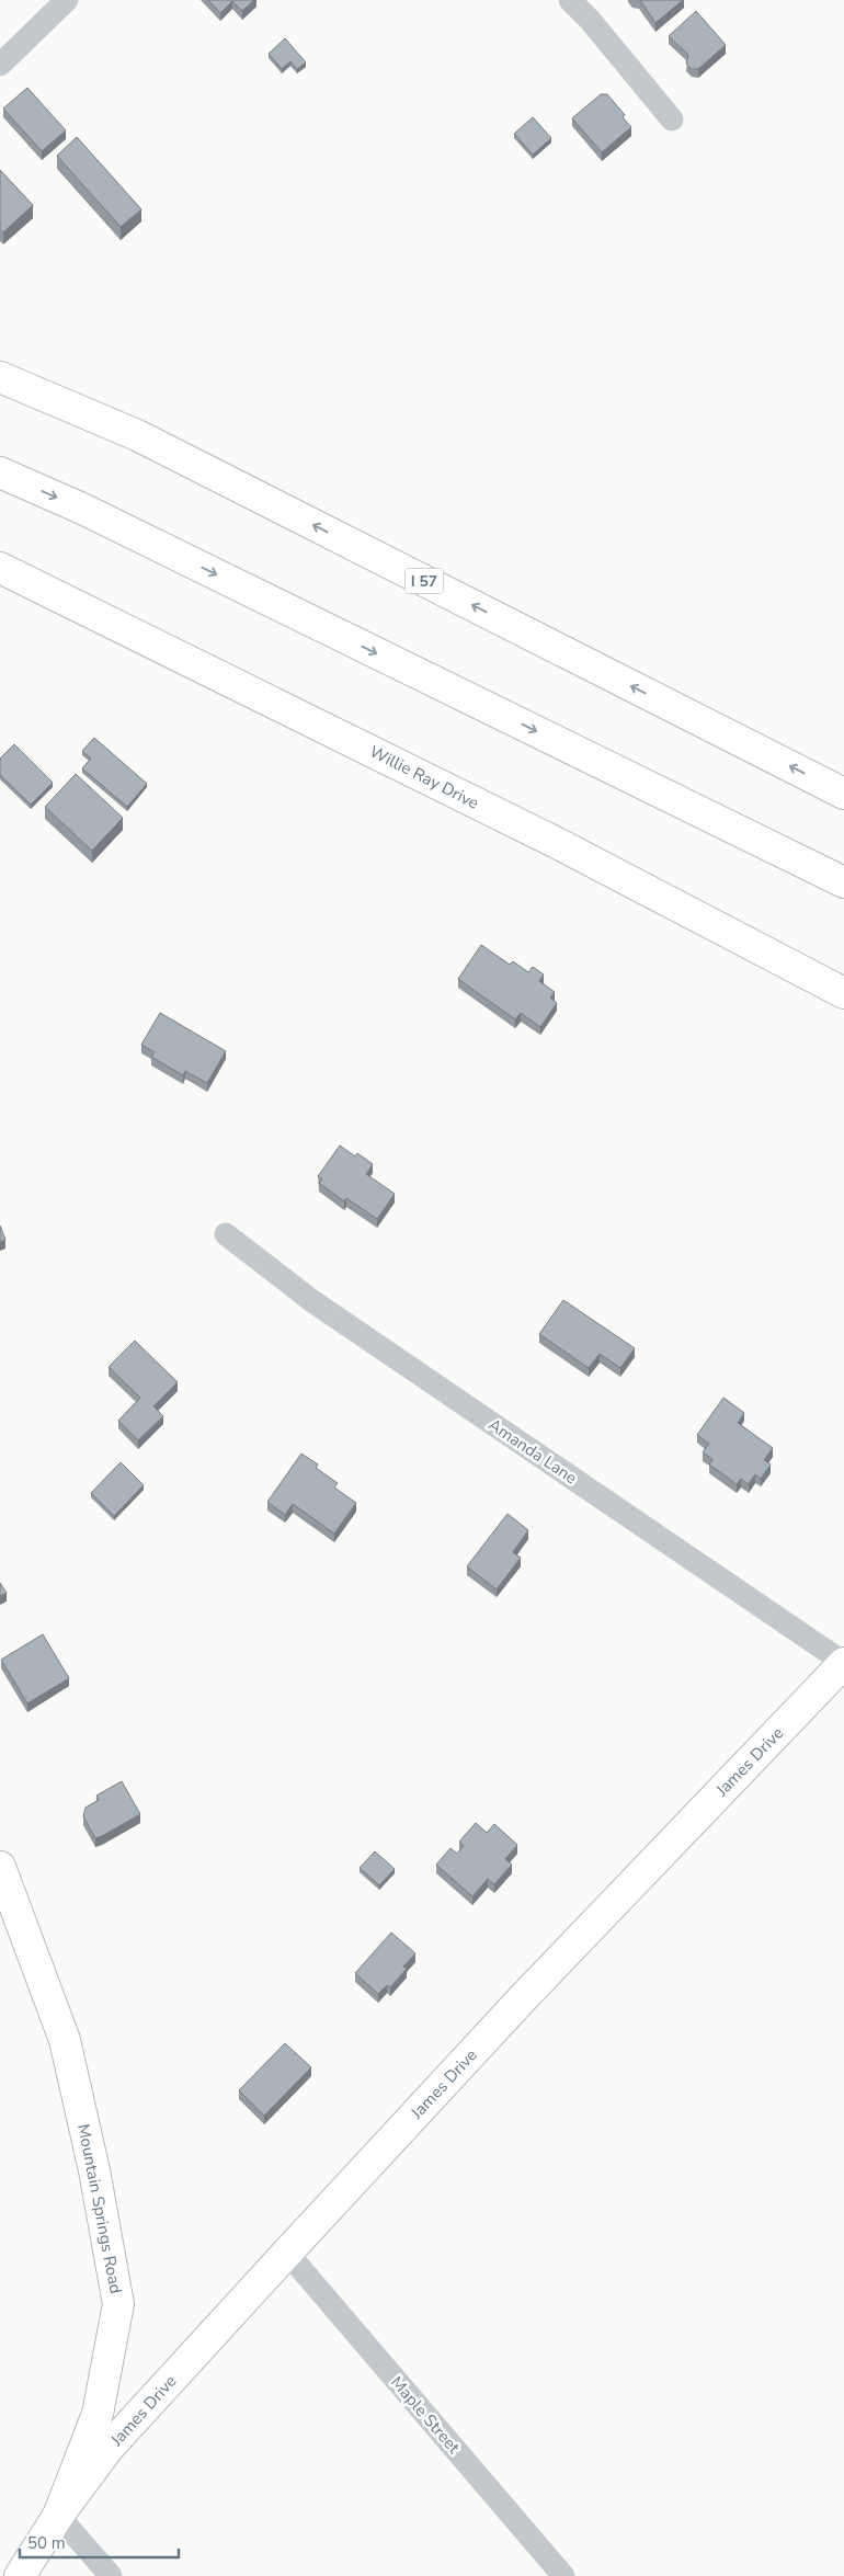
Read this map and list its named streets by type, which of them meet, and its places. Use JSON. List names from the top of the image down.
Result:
{
  "streets": {
    "main road": [
      "I 57",
      "Willie Ray Drive",
      "James Drive",
      "Mountain Springs Road"
    ],
    "street": ["Amanda Lane", "Maple Street"]
  },
  "crossings": [
    ["Amanda Lane", "James Drive"],
    ["James Drive", "Mountain Springs Road"],
    ["James Drive", "Maple Street"]
  ],
  "scale_bar": "50 m"
}
